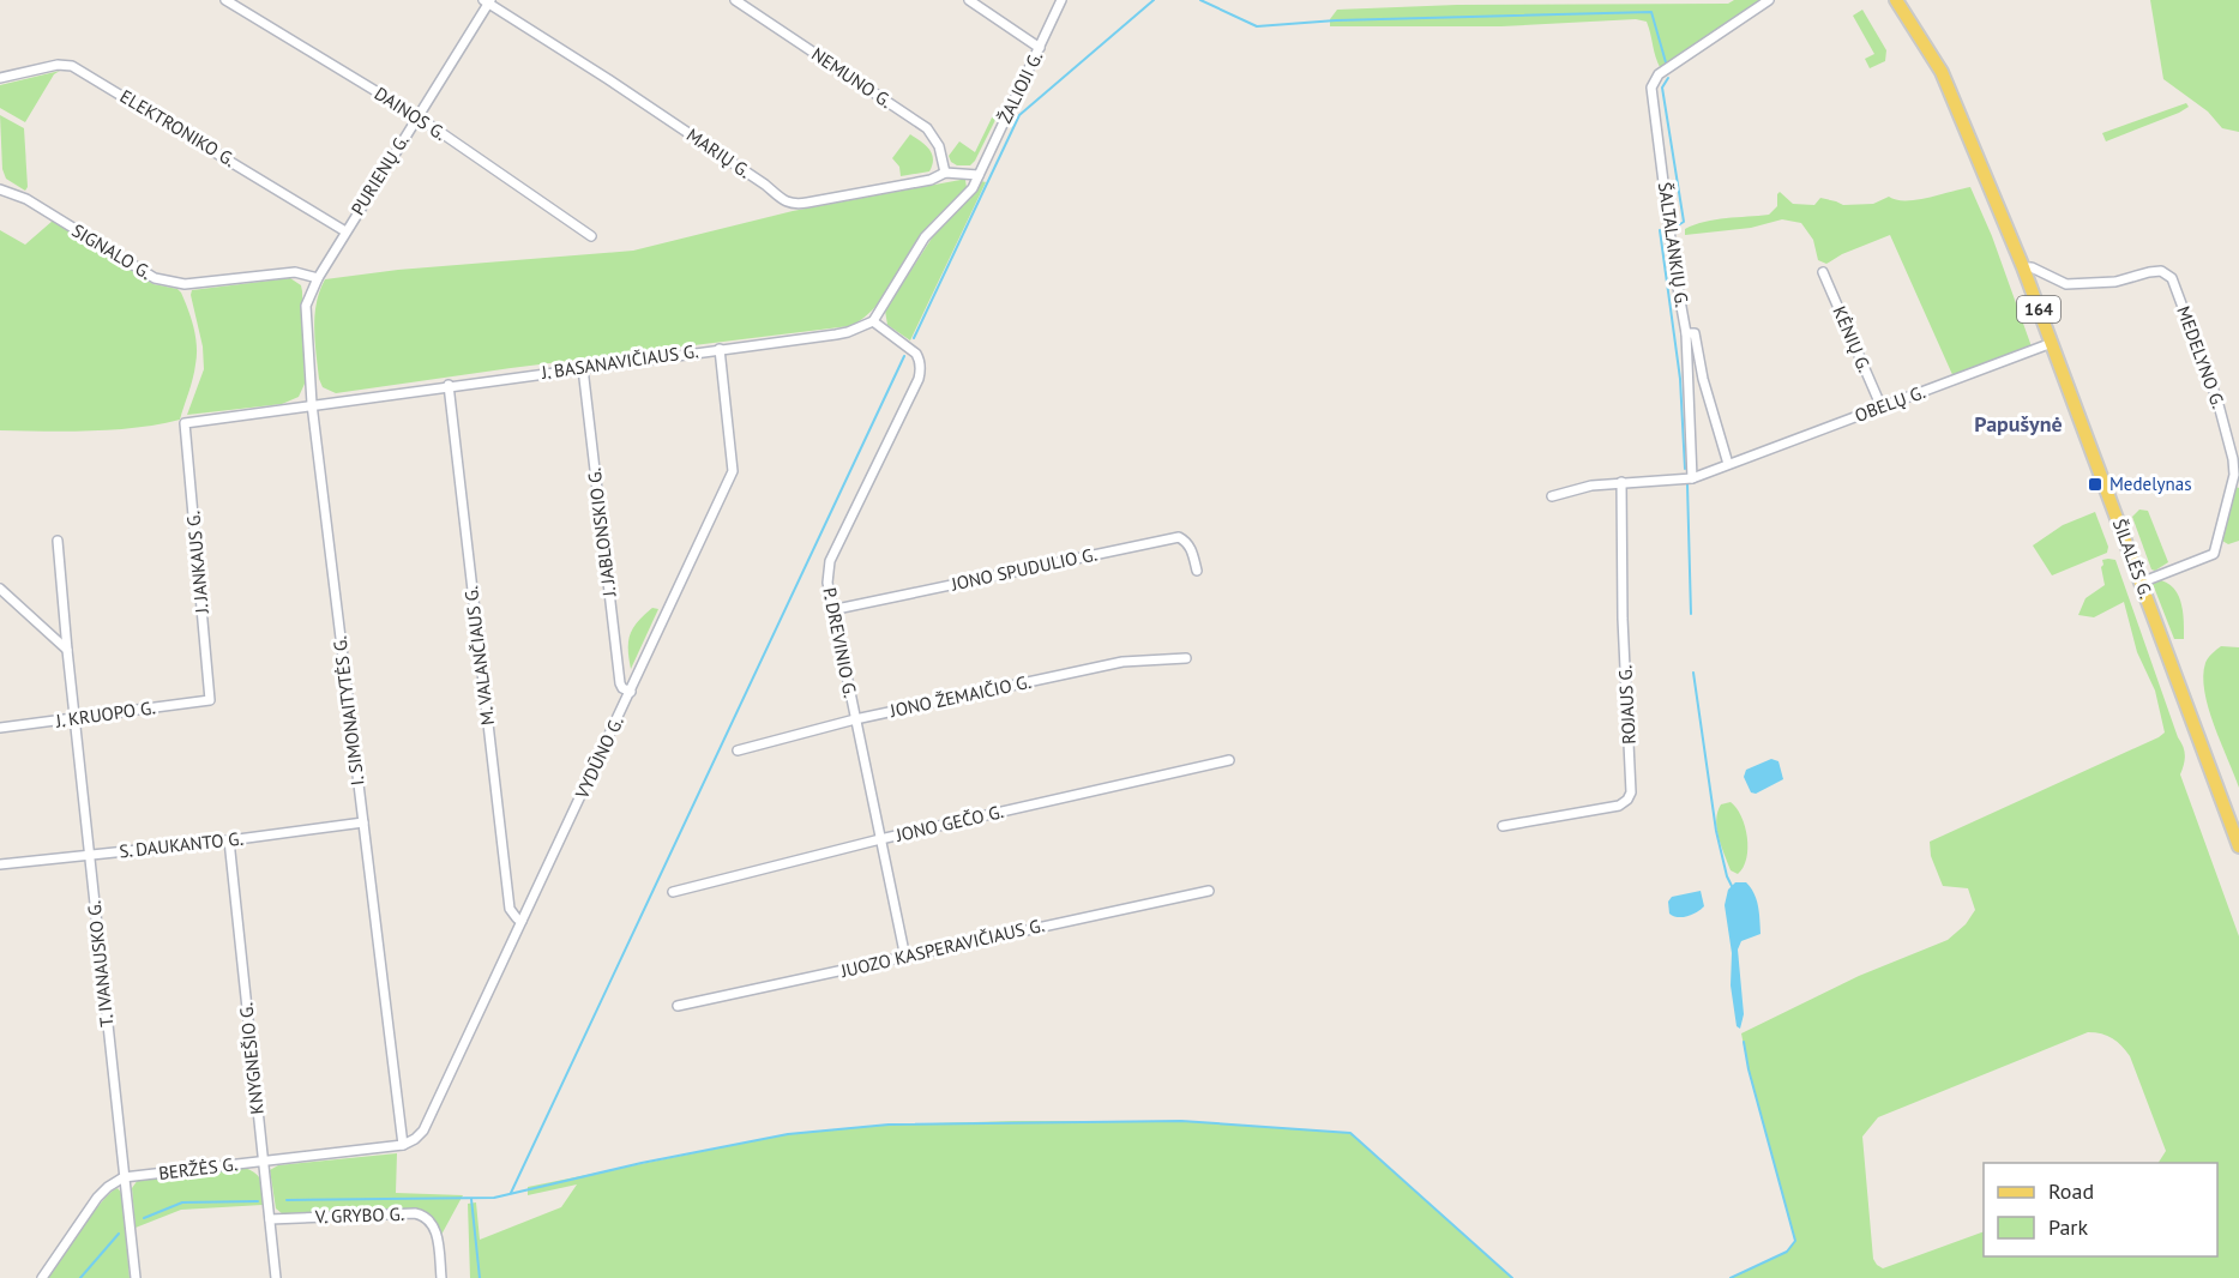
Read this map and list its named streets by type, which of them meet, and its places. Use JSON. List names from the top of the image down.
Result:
{
  "streets": {
    "main road": ["164", "ŠILALĖS G."],
    "street": [
      "NEMUNO G.",
      "ŽALIOJI G.",
      "DAINOS G.",
      "ELEKTRONIKO G.",
      "MARIŲ G.",
      "PURIENŲ G.",
      "ŠALTALANKIŲ G.",
      "SIGNALO G.",
      "KĖNIŲ G.",
      "MEDELYNO G.",
      "J. BASANAVIČIAUS G.",
      "OBELŲ G.",
      "J. JABLONSKIO G.",
      "J. JANKAUS G.",
      "JONO SPUDULIO G.",
      "P. DREVINIO G.",
      "M. VALANČIAUS G.",
      "JONO ŽEMAIČIO G.",
      "ROJAUS G.",
      "I. SIMONAITYTĖS G.",
      "J. KRUOPO G.",
      "VYDŪNO G.",
      "JONO GEČO G.",
      "S. DAUKANTO G.",
      "JUOZO KASPERAVIČIAUS G.",
      "T. IVANAUSKO G.",
      "KNYGNEŠIO G.",
      "BERŽĖS G.",
      "V. GRYBO G."
    ]
  },
  "crossings": [
    ["NEMUNO G.", "MARIŲ G."],
    ["ŽALIOJI G.", "MARIŲ G."],
    ["DAINOS G.", "PURIENŲ G."],
    ["ELEKTRONIKO G.", "PURIENŲ G."],
    ["MARIŲ G.", "PURIENŲ G."],
    ["PURIENŲ G.", "SIGNALO G."],
    ["PURIENŲ G.", "I. SIMONAITYTĖS G."],
    ["ŠALTALANKIŲ G.", "OBELŲ G."],
    ["SIGNALO G.", "I. SIMONAITYTĖS G."],
    ["KĖNIŲ G.", "OBELŲ G."],
    ["MEDELYNO G.", "ŠILALĖS G."],
    ["J. BASANAVIČIAUS G.", "J. JABLONSKIO G."],
    ["J. BASANAVIČIAUS G.", "J. JANKAUS G."],
    ["J. BASANAVIČIAUS G.", "P. DREVINIO G."],
    ["J. BASANAVIČIAUS G.", "M. VALANČIAUS G."],
    ["J. BASANAVIČIAUS G.", "I. SIMONAITYTĖS G."],
    ["J. BASANAVIČIAUS G.", "VYDŪNO G."],
    ["OBELŲ G.", "ŠILALĖS G."],
    ["J. JABLONSKIO G.", "VYDŪNO G."],
    ["J. JANKAUS G.", "J. KRUOPO G."],
    ["JONO SPUDULIO G.", "P. DREVINIO G."],
    ["P. DREVINIO G.", "JONO ŽEMAIČIO G."],
    ["P. DREVINIO G.", "JONO GEČO G."],
    ["P. DREVINIO G.", "JUOZO KASPERAVIČIAUS G."],
    ["M. VALANČIAUS G.", "VYDŪNO G."],
    ["I. SIMONAITYTĖS G.", "VYDŪNO G."],
    ["I. SIMONAITYTĖS G.", "S. DAUKANTO G."],
    ["I. SIMONAITYTĖS G.", "BERŽĖS G."],
    ["J. KRUOPO G.", "T. IVANAUSKO G."],
    ["VYDŪNO G.", "BERŽĖS G."],
    ["S. DAUKANTO G.", "T. IVANAUSKO G."],
    ["S. DAUKANTO G.", "KNYGNEŠIO G."],
    ["T. IVANAUSKO G.", "BERŽĖS G."],
    ["KNYGNEŠIO G.", "BERŽĖS G."],
    ["KNYGNEŠIO G.", "V. GRYBO G."]
  ],
  "districts": ["Papušynė"],
  "places": {
    "transit": ["Medelynas"]
  },
  "legend": ["Road", "Park"]
}
